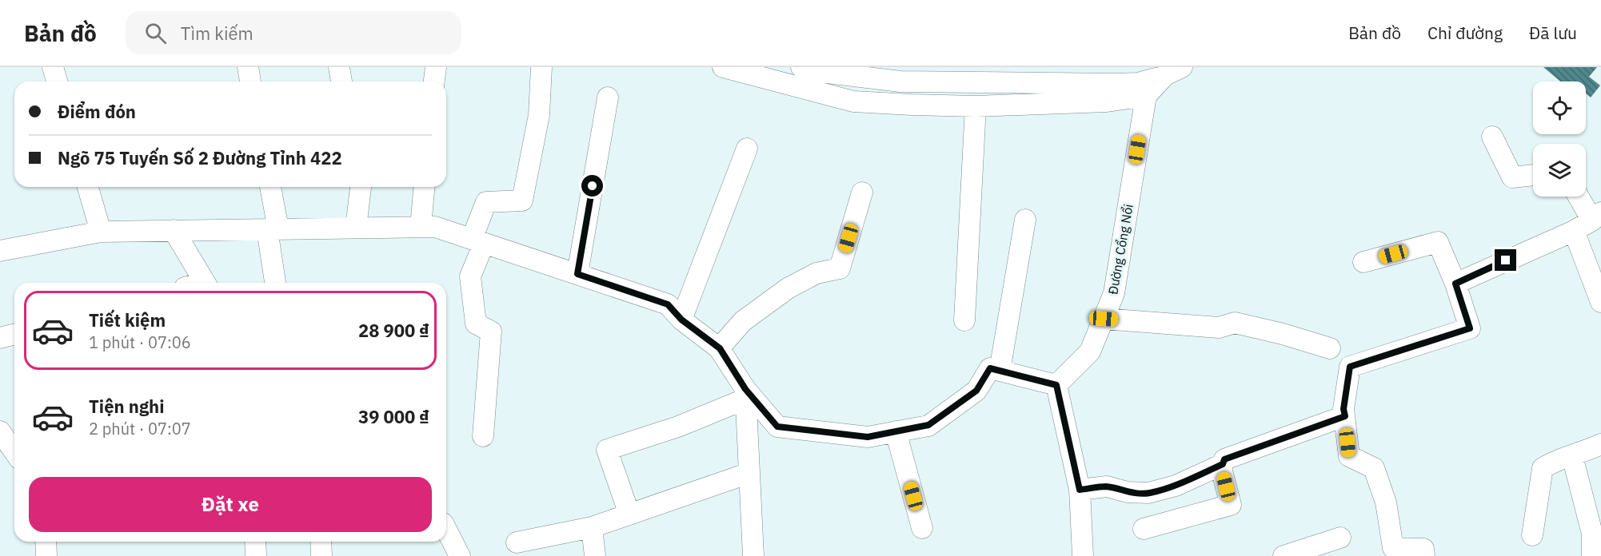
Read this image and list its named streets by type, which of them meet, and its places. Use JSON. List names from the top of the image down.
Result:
{
  "streets": {
    "street": ["Đường Cổng Nổi"]
  },
  "page": {
    "header": "Bản đồ",
    "search": "Tìm kiếm",
    "nav": ["Bản đồ", "Chỉ đường", "Đã lưu"],
    "banner": ["Điểm đón", "Ngõ 75 Tuyến Số 2 Đường Tỉnh 422"],
    "list": [
      {
        "name": "Tiết kiệm",
        "note": "1 phút · 07:06",
        "value": "28 900 ₫"
      },
      {
        "name": "Tiện nghi",
        "note": "2 phút · 07:07",
        "value": "39 000 ₫"
      }
    ],
    "buttons": "Đặt xe"
  }
}
